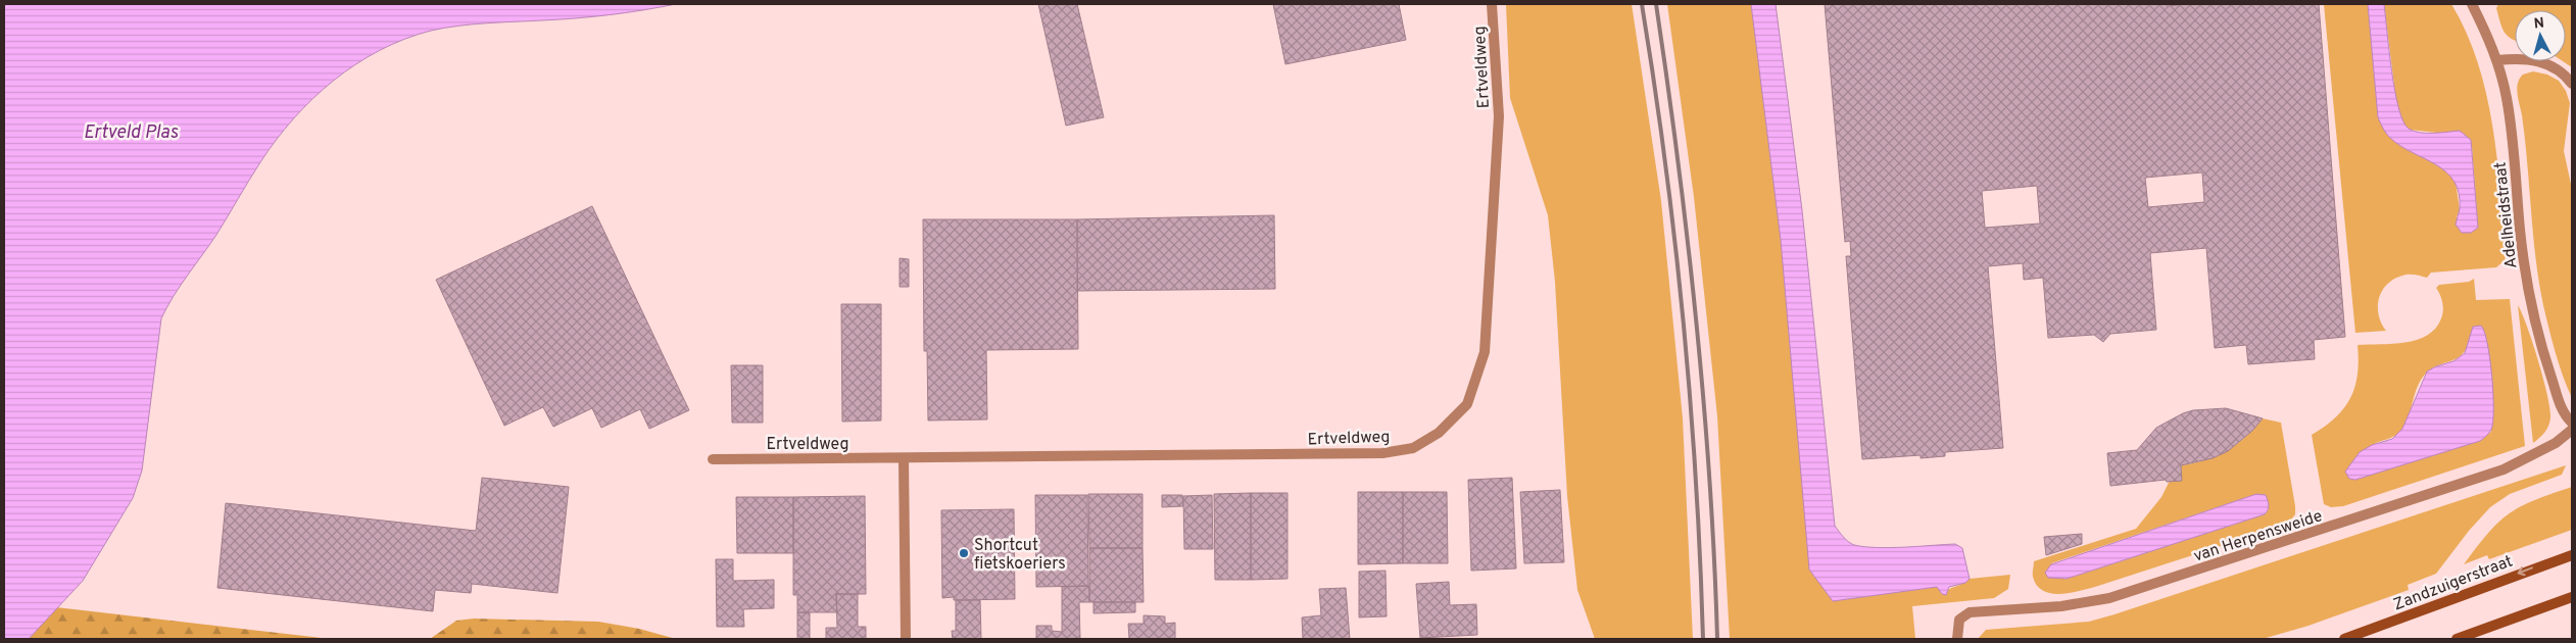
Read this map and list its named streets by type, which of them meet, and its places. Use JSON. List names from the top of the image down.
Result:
{
  "streets": {
    "main road": ["Zandzuigerstraat"],
    "street": ["Ertveldweg", "Adelheidstraat", "van Herpensweide"]
  },
  "water": ["Ertveld Plas"],
  "places": ["Shortcut fietskoeriers"],
  "north": "top"
}
